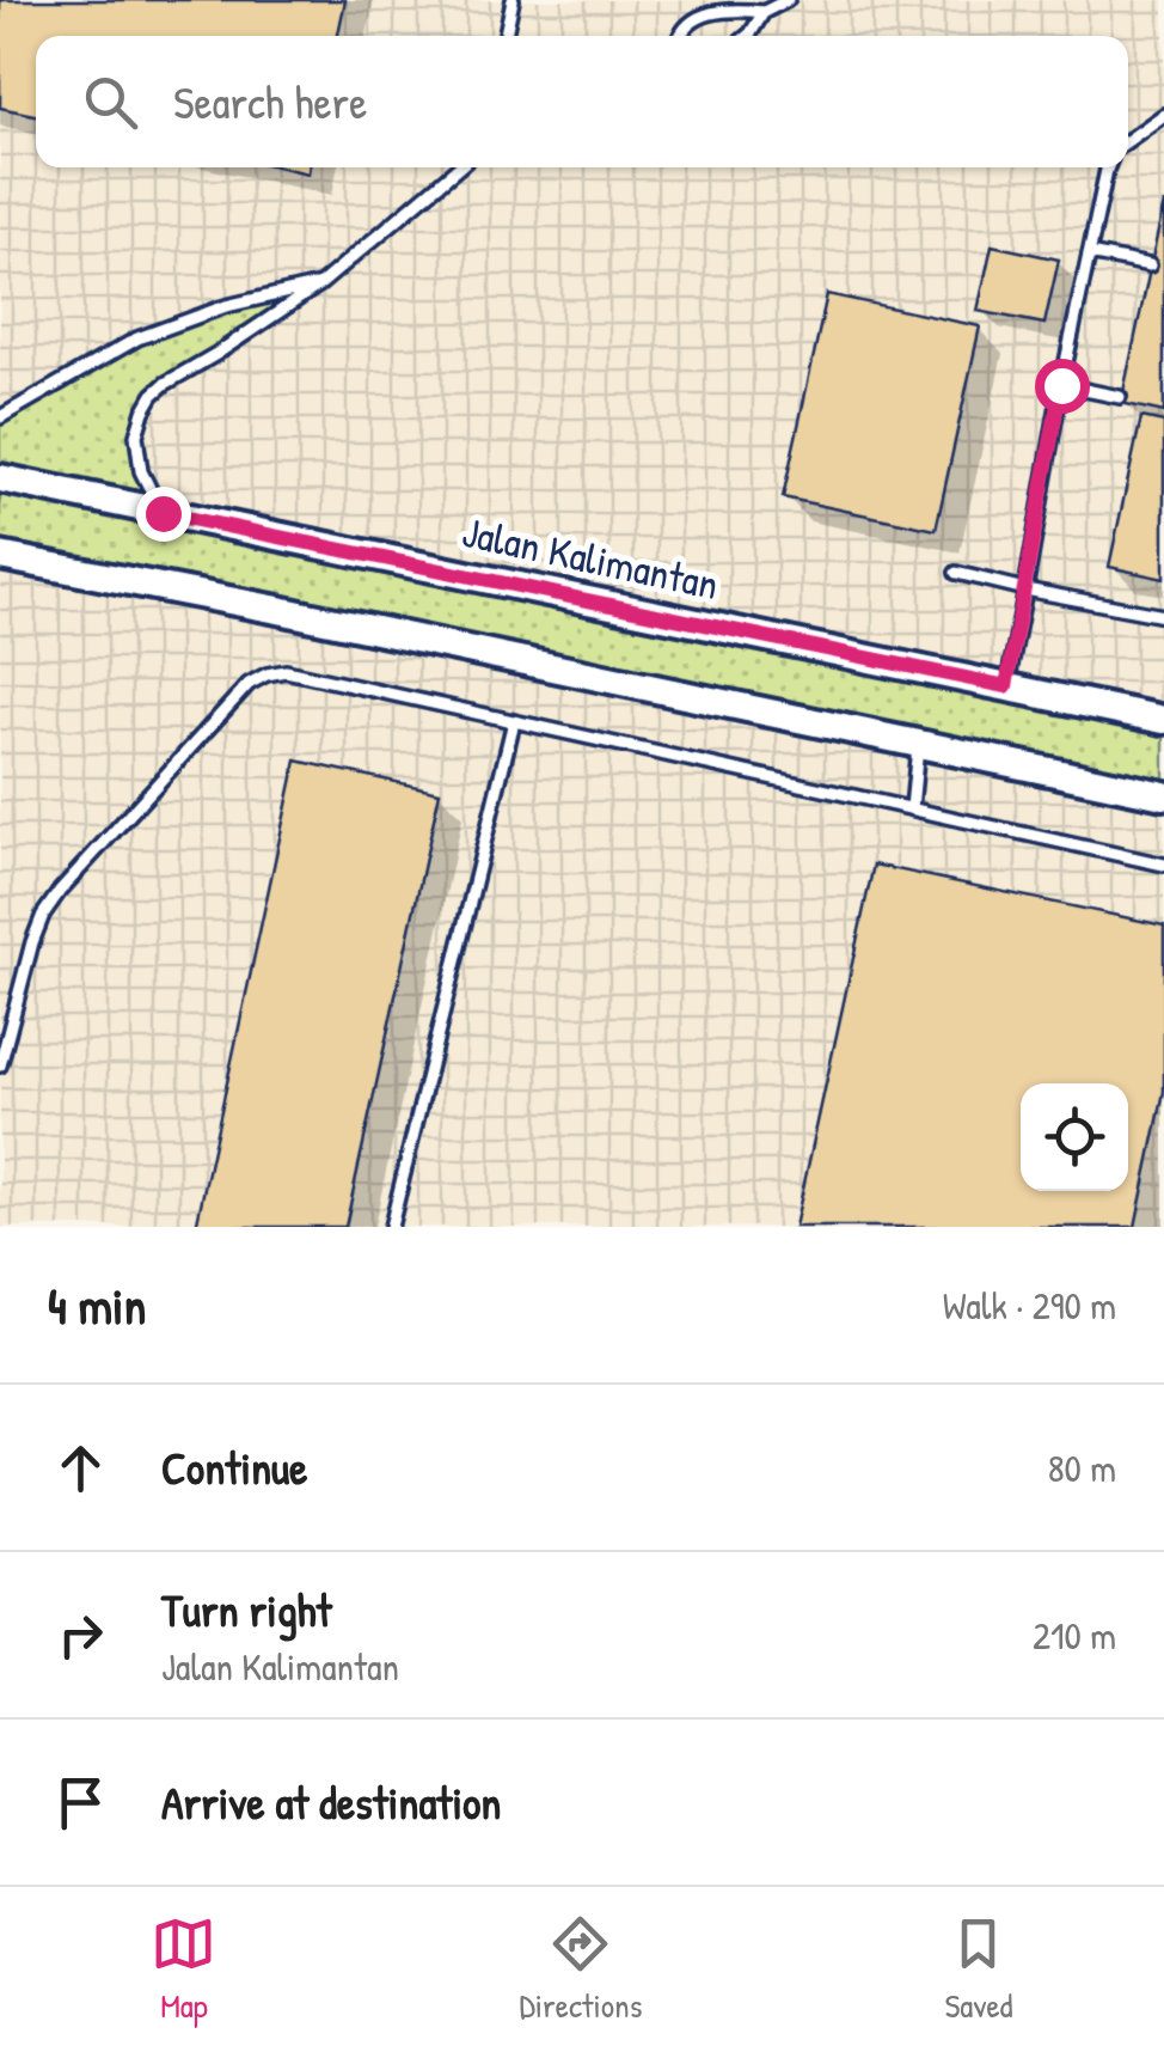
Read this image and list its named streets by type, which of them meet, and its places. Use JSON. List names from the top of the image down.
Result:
{
  "streets": {
    "street": ["Jalan Kalimantan"]
  },
  "page": {
    "search": "Search here",
    "heading": ["4 min", "Walk · 290 m"],
    "list": [
      ["Continue", "80 m"],
      ["Turn right", "Jalan Kalimantan", "210 m"],
      "Arrive at destination"
    ],
    "nav": ["Map", "Directions", "Saved"]
  }
}
